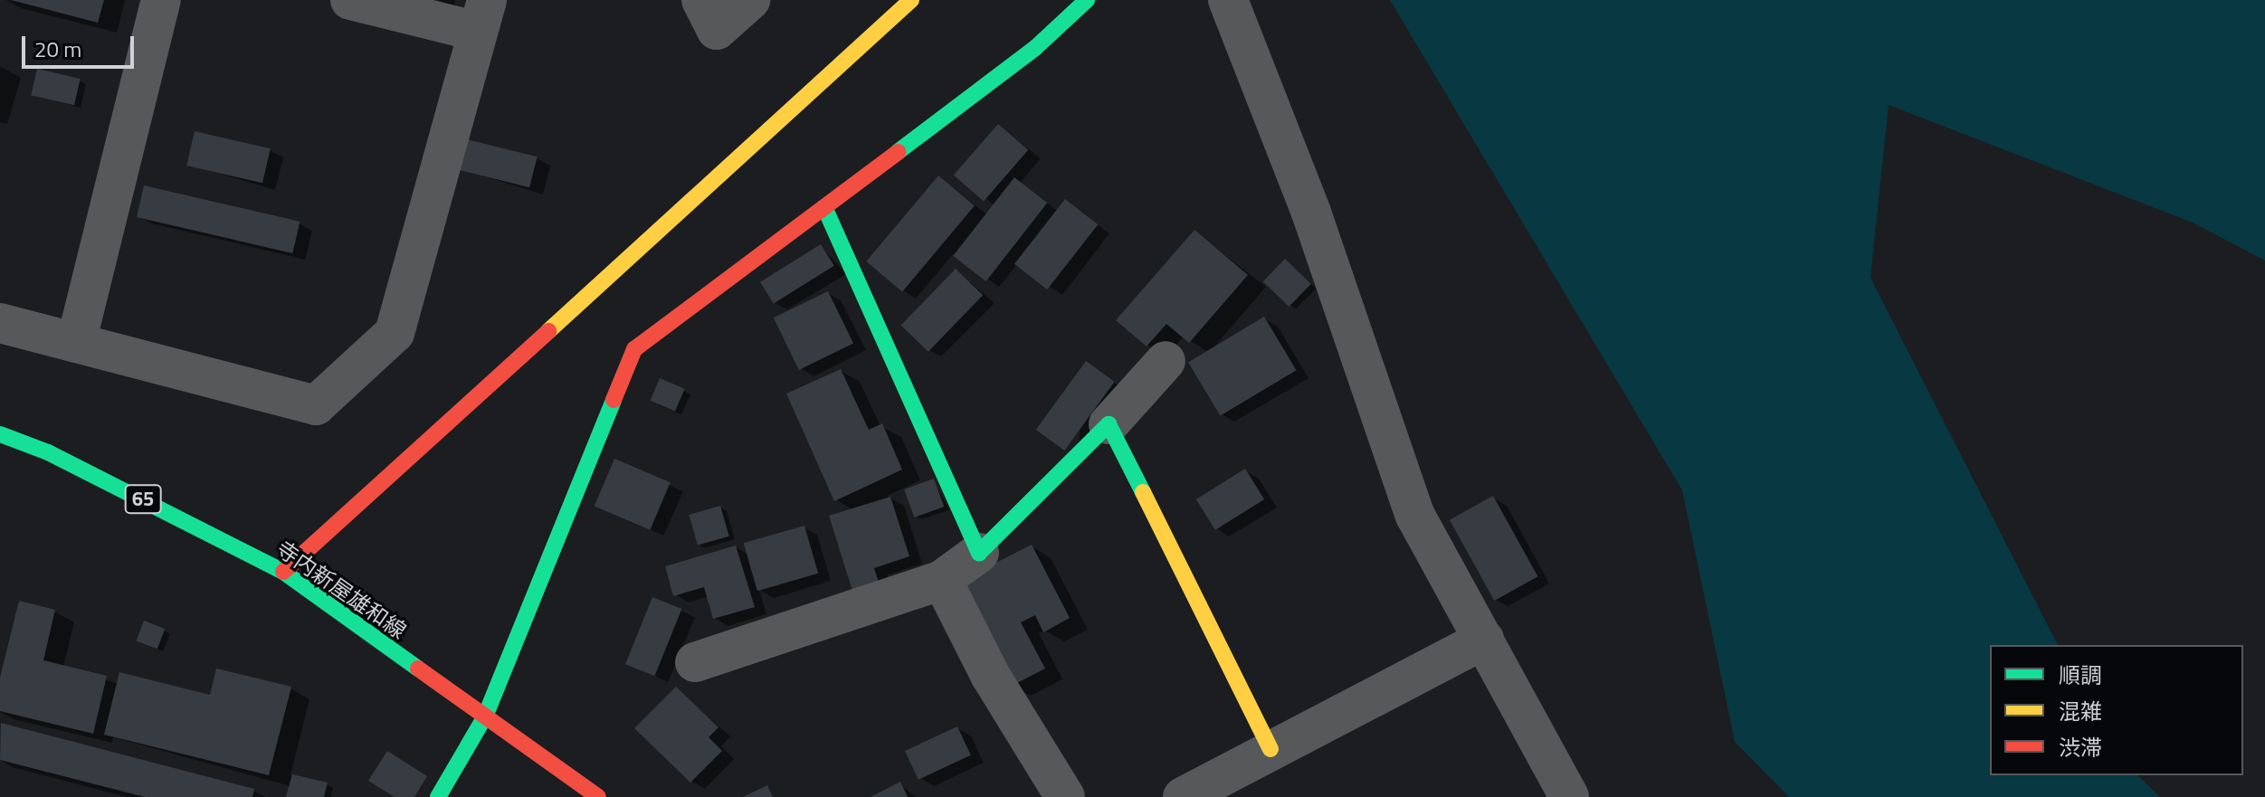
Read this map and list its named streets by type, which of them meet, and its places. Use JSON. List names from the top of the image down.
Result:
{
  "streets": {
    "street": ["65", "寺内新屋雄和線"]
  },
  "legend": ["順調", "混雑", "渋滞"],
  "scale_bar": "20 m"
}
